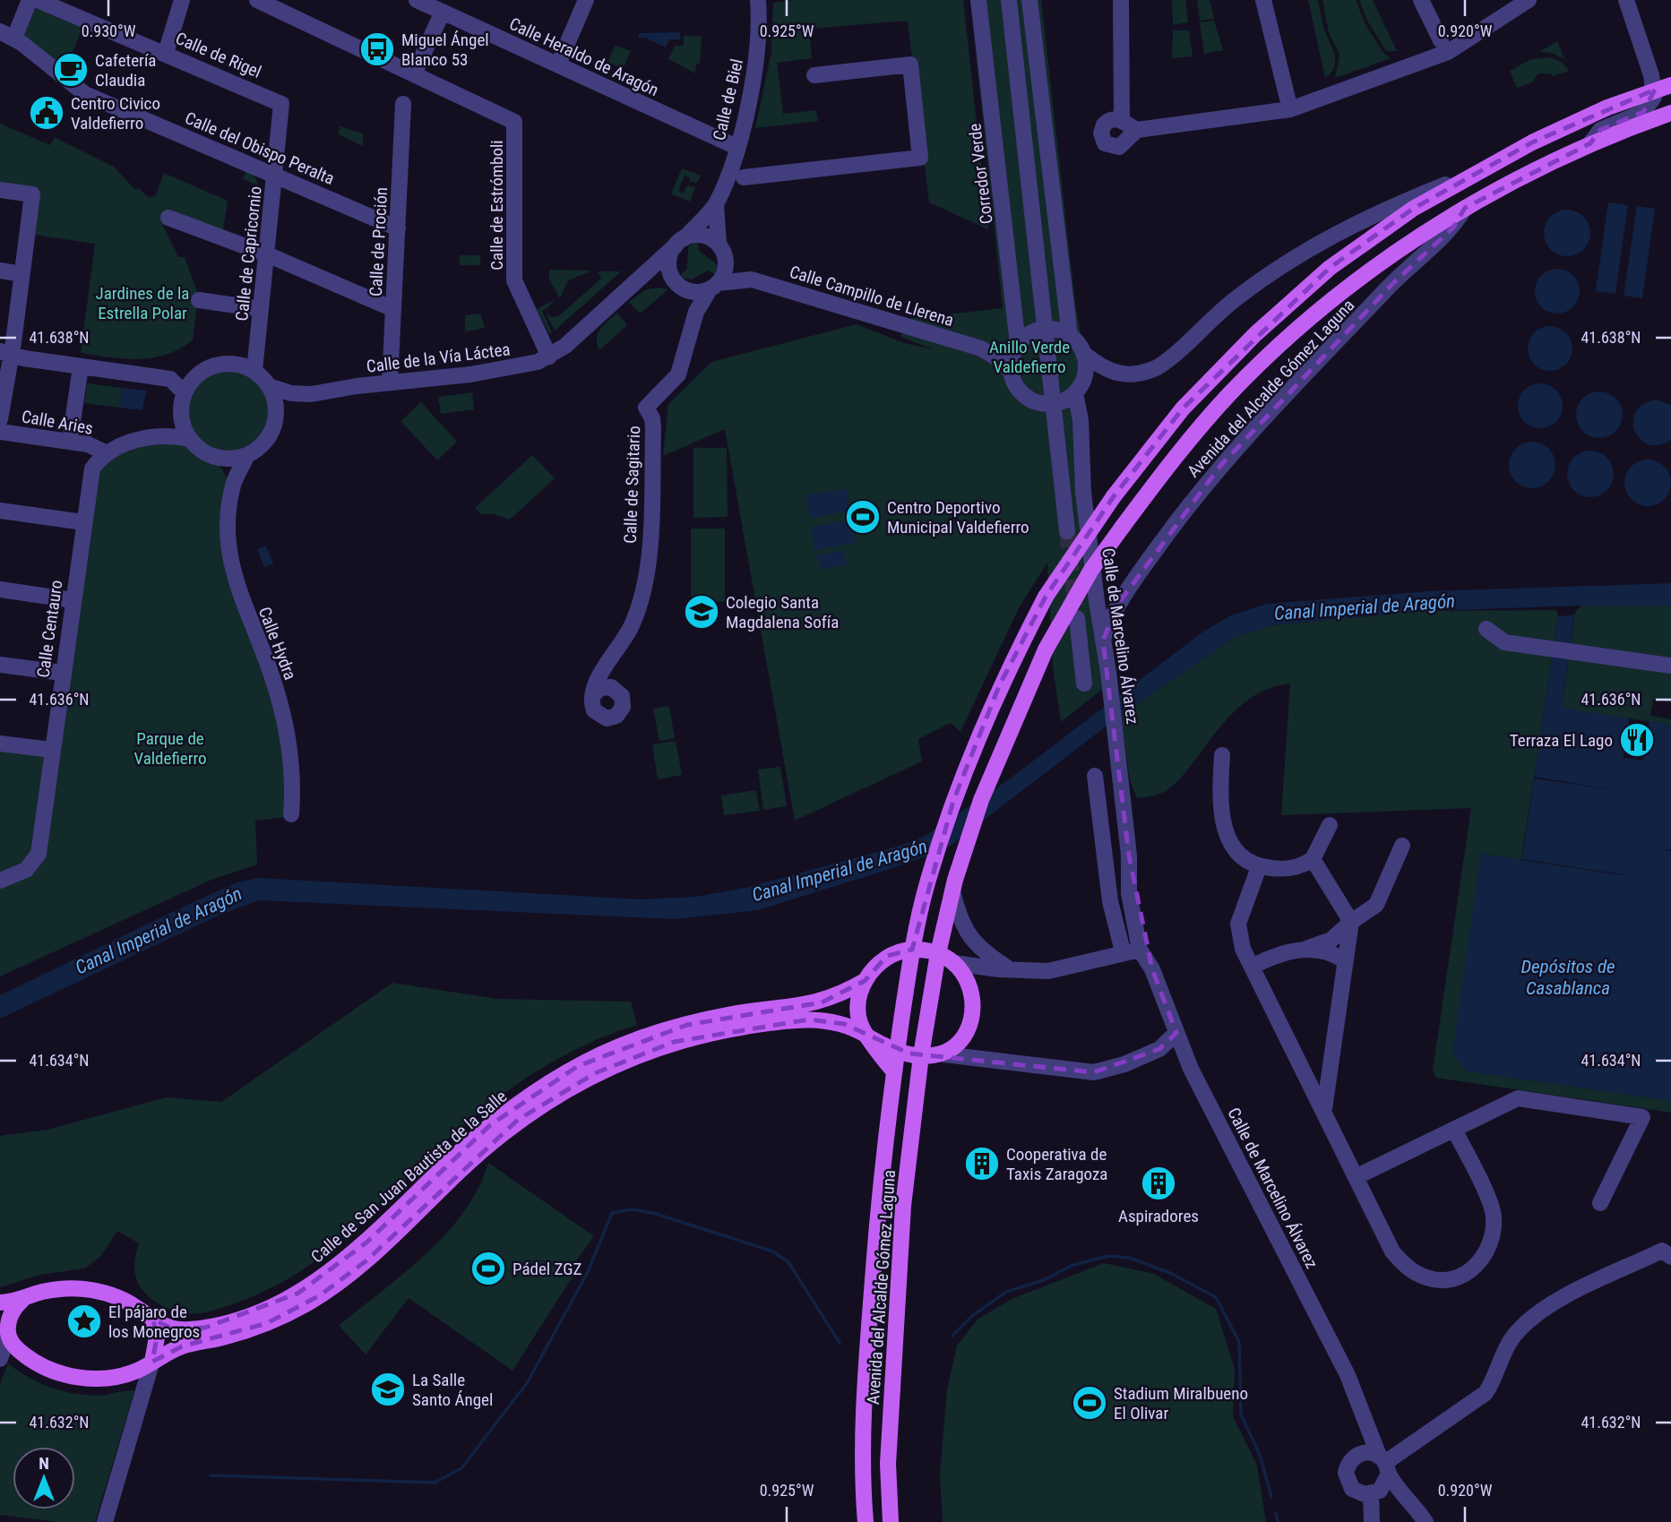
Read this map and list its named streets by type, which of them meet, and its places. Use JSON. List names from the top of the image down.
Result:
{
  "streets": {
    "main road": ["Avenida del Alcalde Gómez Laguna", "Calle de San Juan Bautista de la Salle"],
    "street": [
      "Calle de Rigel",
      "Calle Heraldo de Aragón",
      "Calle de Biel",
      "Calle del Obispo Peralta",
      "Corredor Verde",
      "Calle de Estrómboli",
      "Calle de Proción",
      "Calle de Capricornio",
      "Calle Campillo de Llerena",
      "Calle de la Vía Láctea",
      "Calle Aries",
      "Calle de Sagitario",
      "Calle Centauro",
      "Calle de Marcelino Álvarez",
      "Calle Hydra"
    ]
  },
  "crossings": [
    ["Calle de Rigel", "Calle de Capricornio"],
    ["Calle Heraldo de Aragón", "Calle de Biel"],
    ["Calle de Biel", "Calle Campillo de Llerena"],
    ["Calle de Biel", "Calle de la Vía Láctea"],
    ["Calle de Biel", "Calle de Sagitario"],
    ["Calle del Obispo Peralta", "Calle de Proción"],
    ["Calle del Obispo Peralta", "Calle de Capricornio"],
    ["Corredor Verde", "Calle Campillo de Llerena"],
    ["Calle de Estrómboli", "Calle de la Vía Láctea"],
    ["Calle de Proción", "Calle de la Vía Láctea"],
    ["Calle de Capricornio", "Calle de la Vía Láctea"],
    ["Calle de Capricornio", "Calle Hydra"],
    ["Calle Campillo de Llerena", "Calle de Sagitario"],
    ["Calle de la Vía Láctea", "Calle Hydra"],
    ["Avenida del Alcalde Gómez Laguna", "Calle de Marcelino Álvarez"],
    ["Calle Aries", "Calle Centauro"]
  ],
  "water": ["Canal Imperial de Aragón", "Depósitos de Casablanca"],
  "parks": ["Jardines de la Estrella Polar", "Anillo Verde Valdefierro", "Parque de Valdefierro"],
  "places": {
    "bus stop": ["Miguel Ángel Blanco 53"],
    "cafe": ["Cafetería Claudia"],
    "public building": ["Centro Civico Valdefierro"],
    "sports": ["Centro Deportivo Municipal Valdefierro", "Pádel ZGZ", "Stadium Miralbueno El Olivar"],
    "school or university": ["Colegio Santa Magdalena Sofía", "La Salle Santo Ángel"],
    "restaurant": ["Terraza El Lago"],
    "building": ["Cooperativa de Taxis Zaragoza", "Aspiradores"],
    "place": ["El pájaro de los Monegros"]
  },
  "north": "top",
  "coordinates": [
    "0.930°W",
    "0.925°W",
    "0.920°W",
    "41.638°N",
    "41.636°N",
    "41.634°N",
    "41.632°N"
  ]
}
